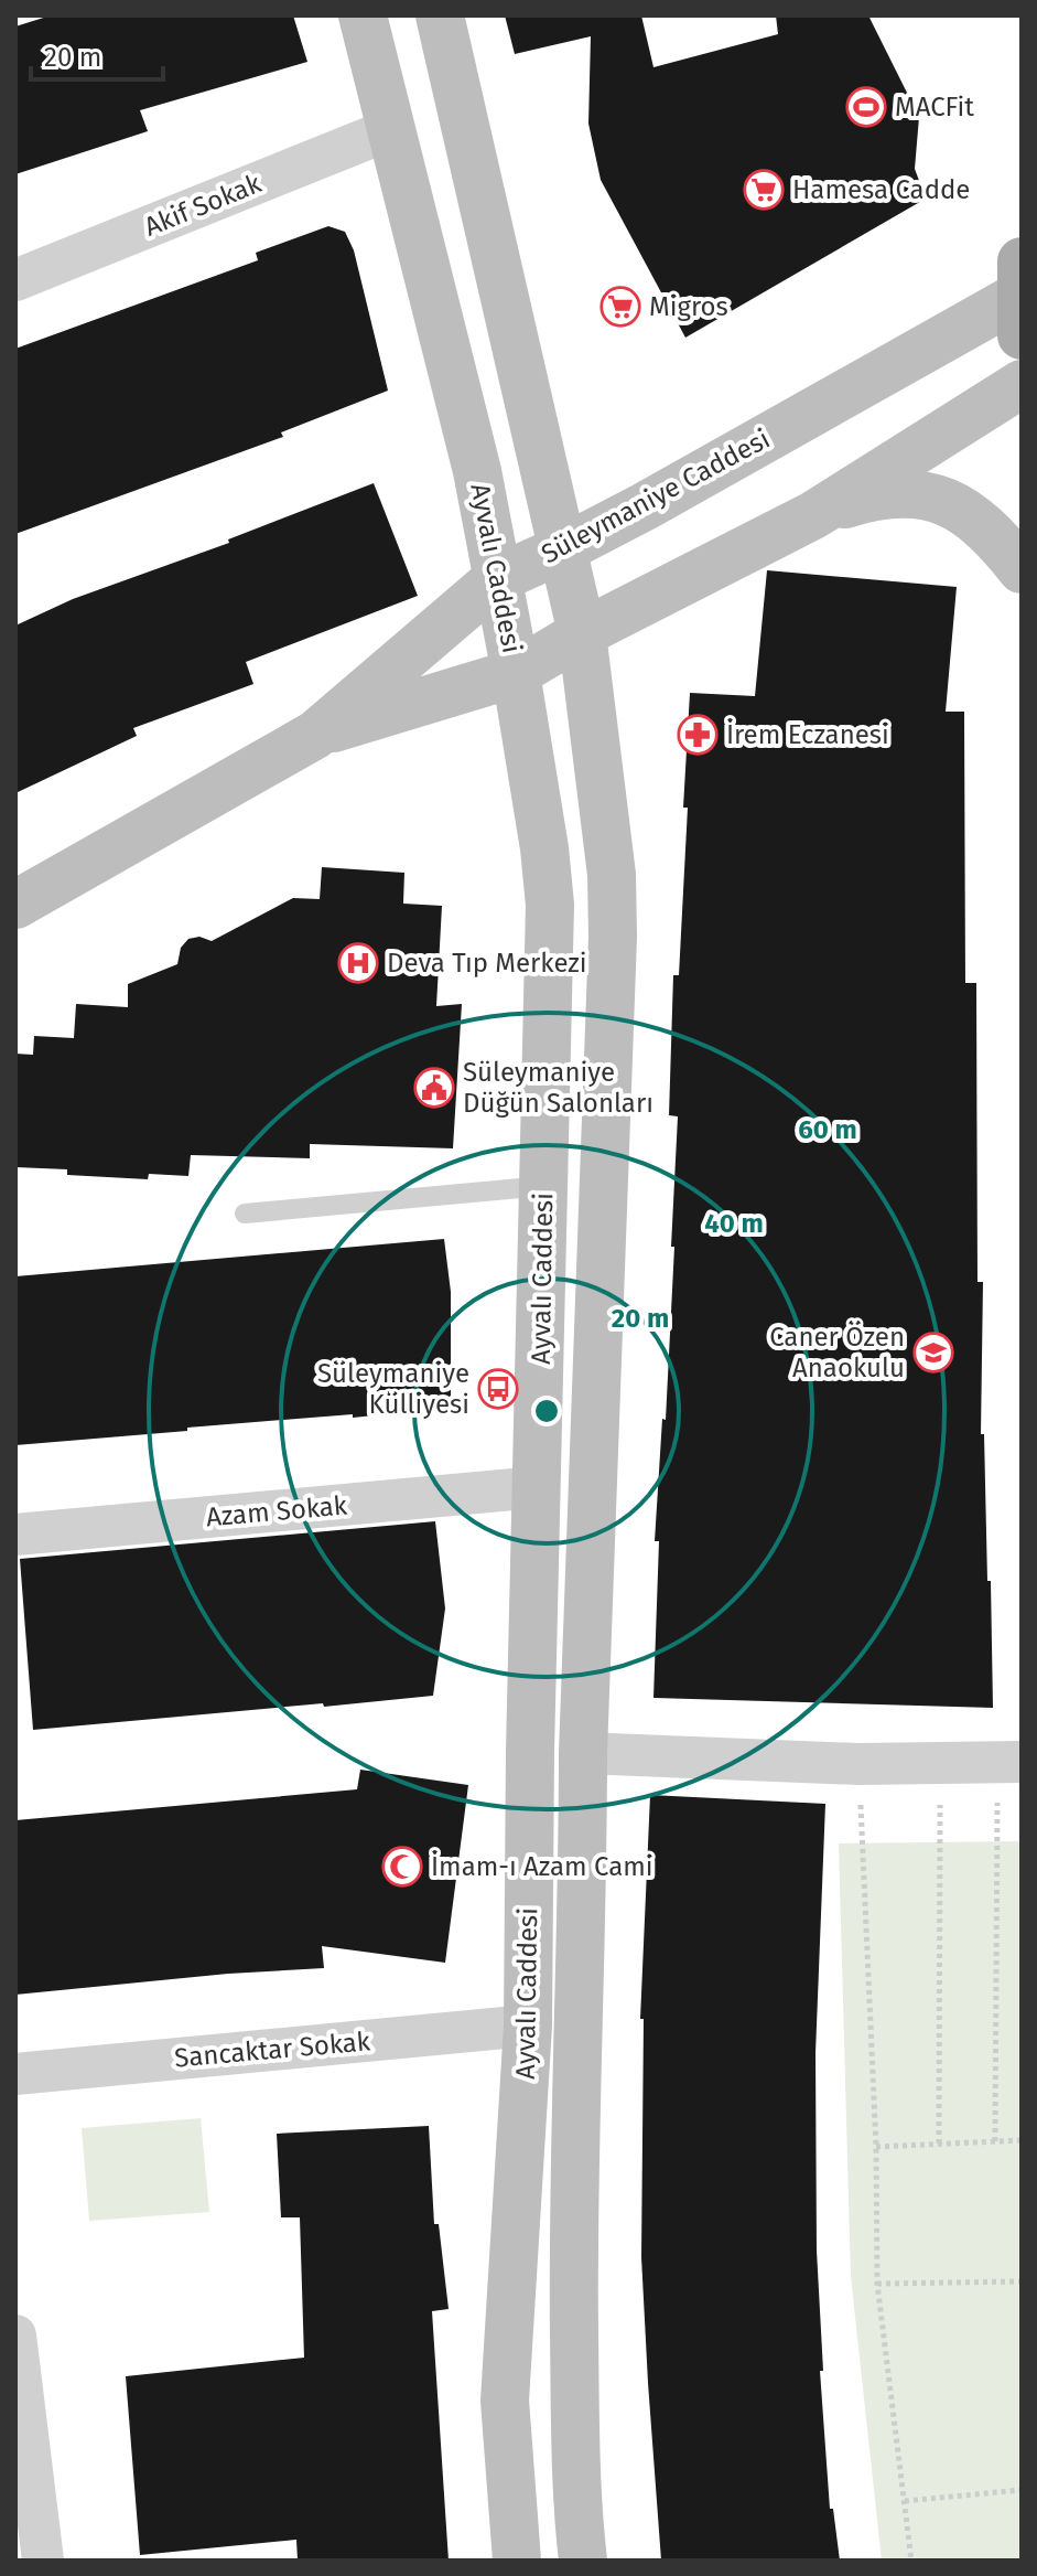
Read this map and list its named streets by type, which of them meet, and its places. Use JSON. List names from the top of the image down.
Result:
{
  "streets": {
    "main road": ["Süleymaniye Caddesi", "Ayvalı Caddesi"],
    "street": ["Akif Sokak", "Azam Sokak", "Sancaktar Sokak"]
  },
  "crossings": [
    ["Akif Sokak", "Ayvalı Caddesi"],
    ["Süleymaniye Caddesi", "Ayvalı Caddesi"],
    ["Ayvalı Caddesi", "Azam Sokak"],
    ["Ayvalı Caddesi", "Sancaktar Sokak"]
  ],
  "places": {
    "sports": ["MACFit"],
    "supermarket": ["Hamesa Cadde", "Migros"],
    "pharmacy": ["İrem Eczanesi"],
    "hospital": ["Deva Tıp Merkezi"],
    "public building": ["Süleymaniye Düğün Salonları"],
    "school or university": ["Caner Özen Anaokulu"],
    "bus stop": ["Süleymaniye Külliyesi"],
    "mosque": ["İmam-ı Azam Cami"]
  },
  "scale_bar": "20 m",
  "rings": ["60 m", "40 m", "20 m"]
}
